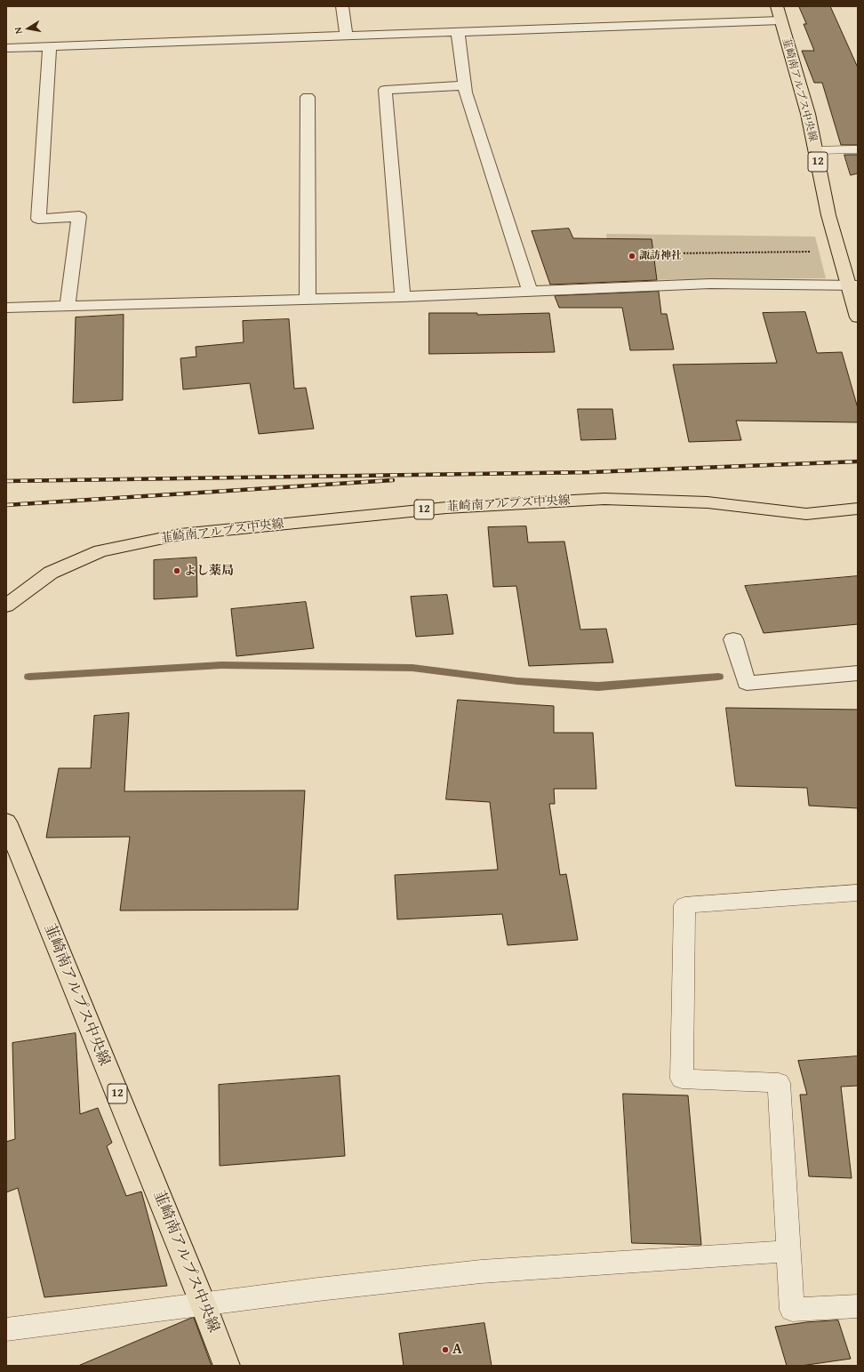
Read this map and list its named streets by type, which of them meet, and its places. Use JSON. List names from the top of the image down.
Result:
{
  "streets": {
    "main road": ["韮崎南アルプス中央線", "12"]
  },
  "places": ["諏訪神社", "よし薬局", "A"],
  "north": "left"
}
